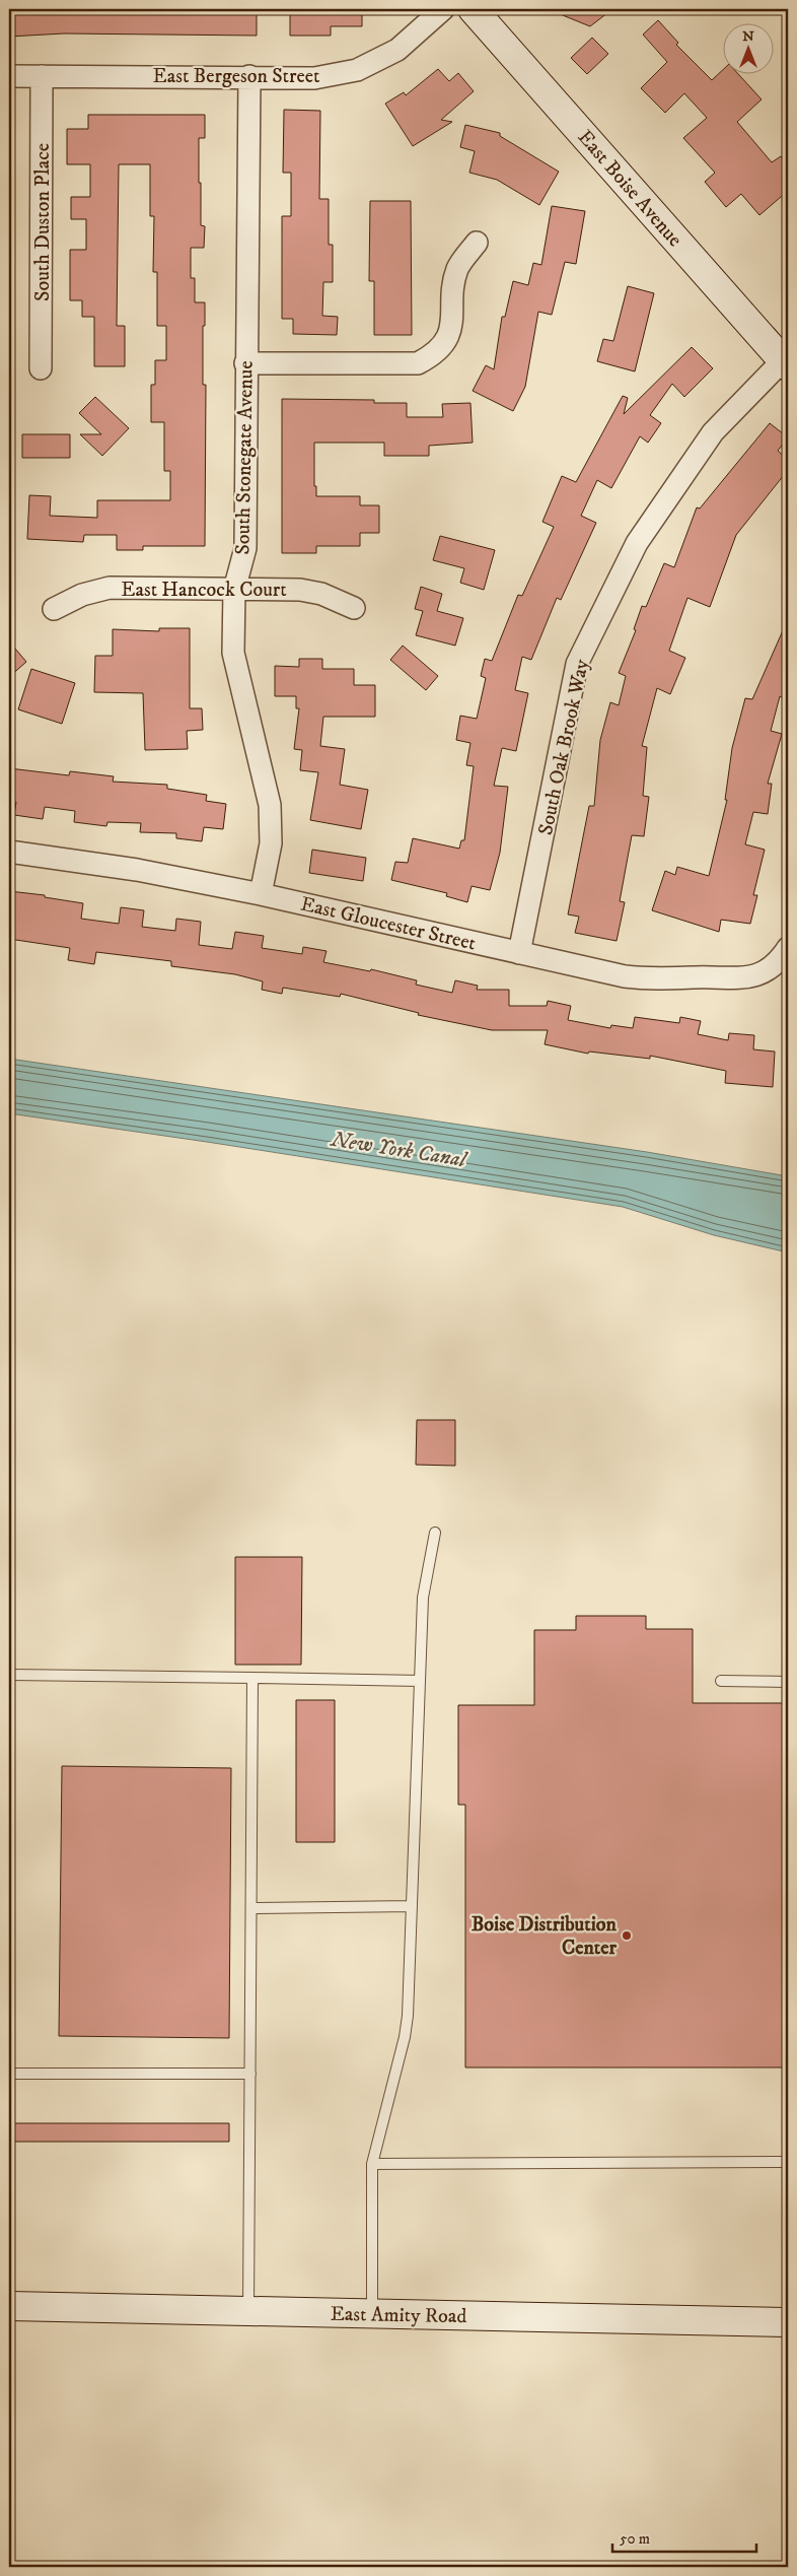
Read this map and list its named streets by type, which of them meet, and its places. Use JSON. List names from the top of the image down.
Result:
{
  "streets": {
    "street": [
      "East Bergeson Street",
      "East Boise Avenue",
      "South Duston Place",
      "South Stonegate Avenue",
      "East Hancock Court",
      "South Oak Brook Way",
      "East Gloucester Street",
      "East Amity Road"
    ]
  },
  "crossings": [
    ["East Bergeson Street", "South Duston Place"],
    ["East Bergeson Street", "South Stonegate Avenue"],
    ["East Boise Avenue", "South Oak Brook Way"],
    ["South Stonegate Avenue", "East Hancock Court"],
    ["South Stonegate Avenue", "East Gloucester Street"],
    ["South Oak Brook Way", "East Gloucester Street"]
  ],
  "water": ["New York Canal"],
  "places": ["Boise Distribution Center"],
  "scale_bar": "50 m",
  "north": "top"
}
